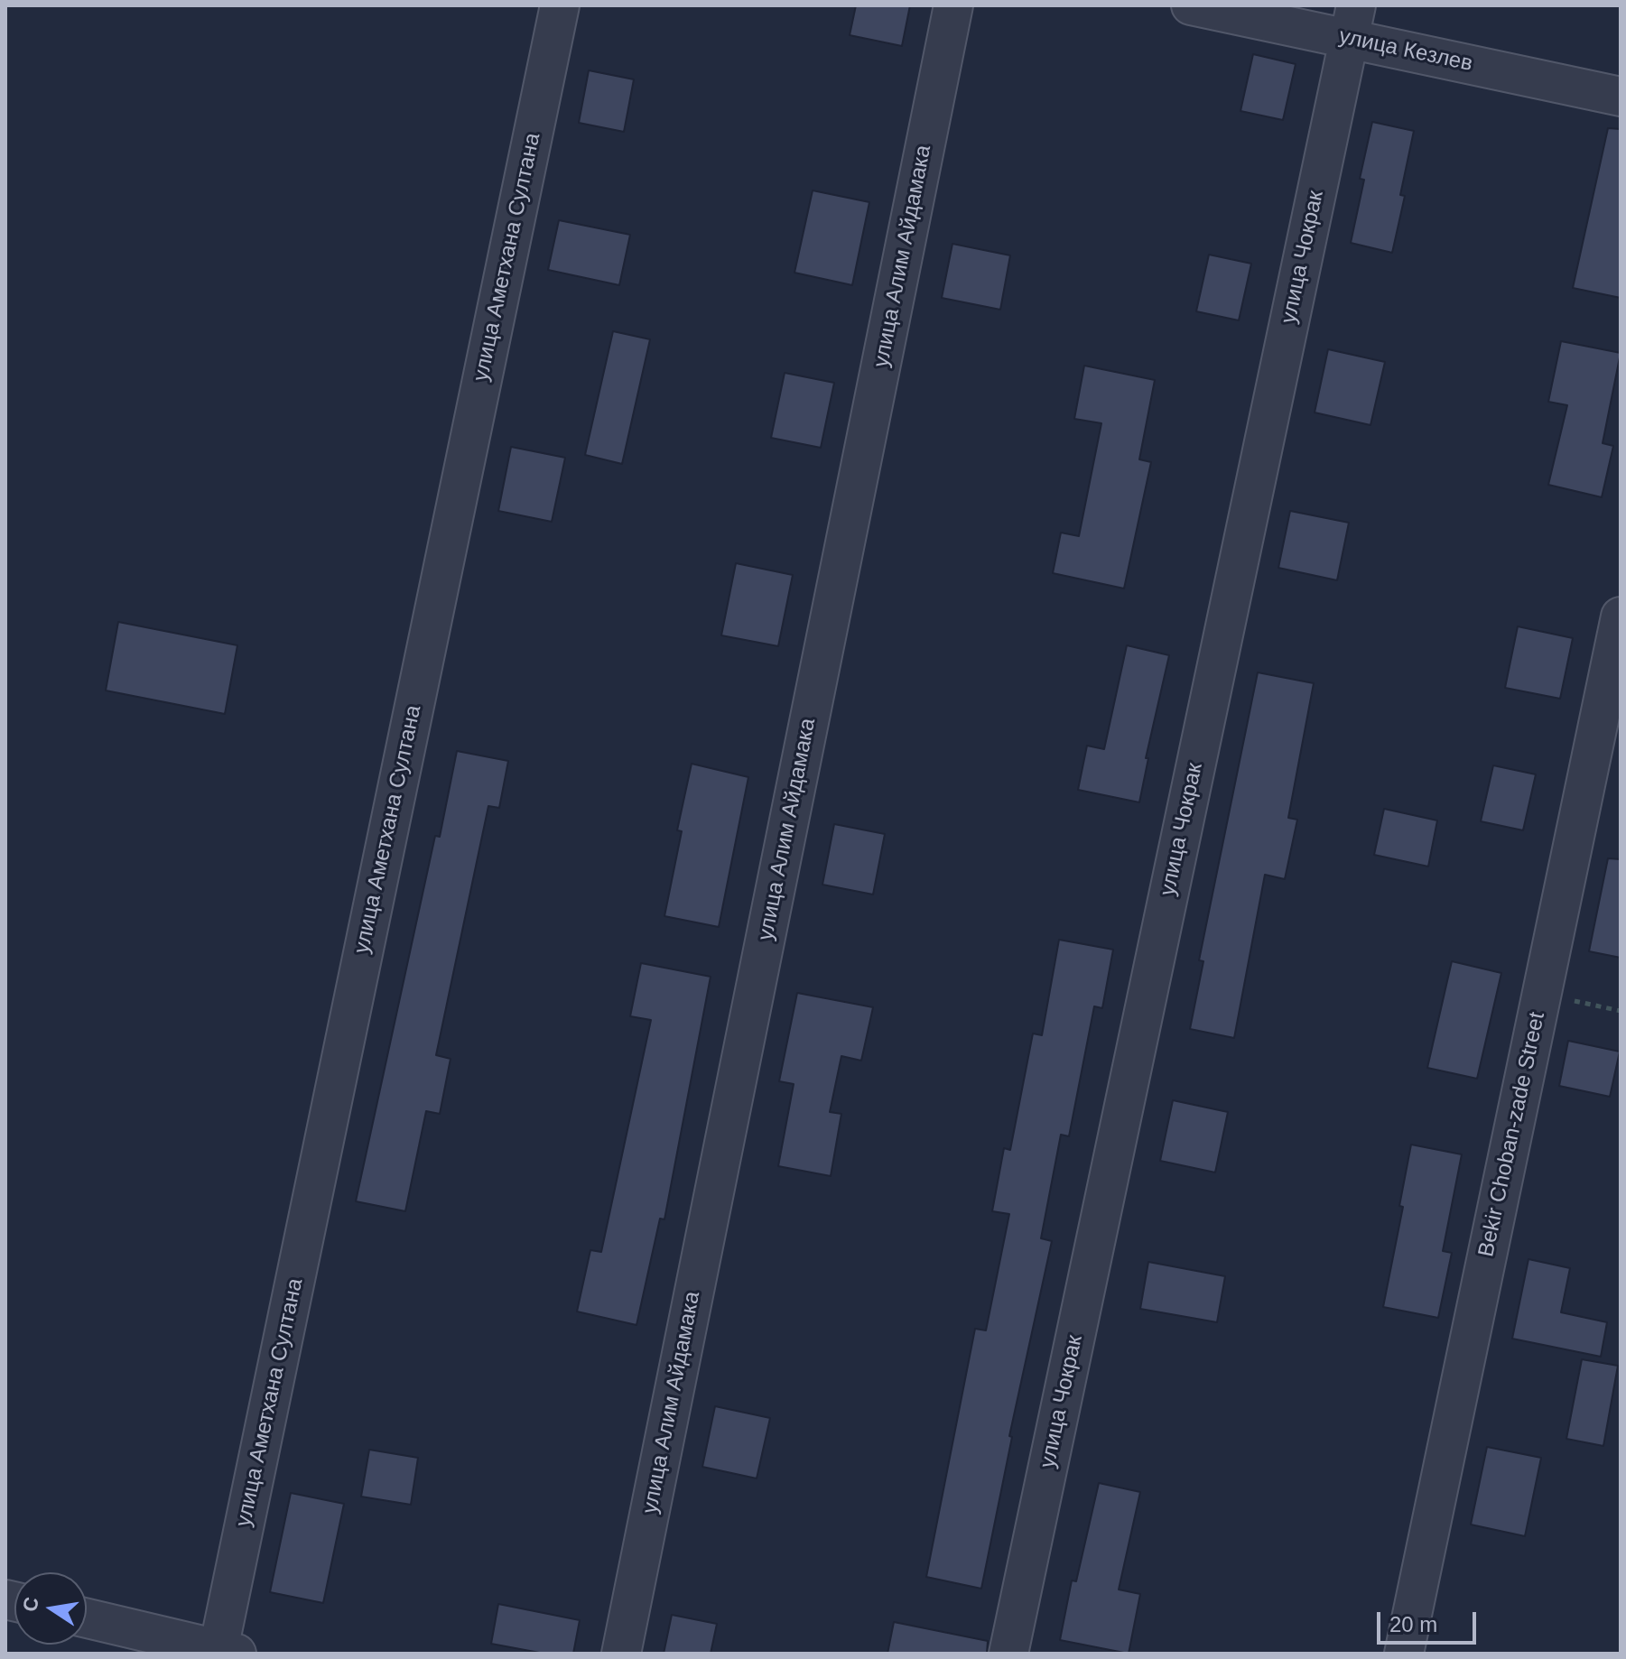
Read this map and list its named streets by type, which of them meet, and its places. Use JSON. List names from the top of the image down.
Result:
{
  "streets": {
    "street": [
      "улица Кезлев",
      "улица Алим Айдамака",
      "улица Аметхана Султана",
      "улица Чокрак",
      "Bekir Choban-zade Street"
    ]
  },
  "crossings": [
    ["улица Кезлев", "улица Чокрак"]
  ],
  "scale_bar": "20 m",
  "north": "left"
}
